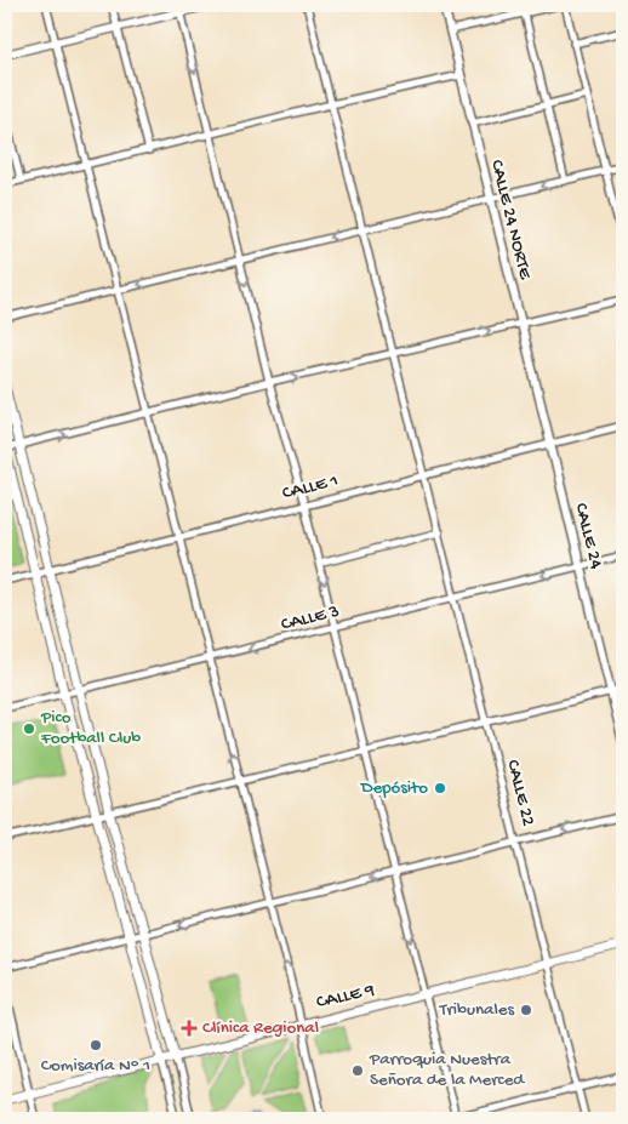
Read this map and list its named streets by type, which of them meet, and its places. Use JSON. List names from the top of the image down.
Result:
{
  "streets": {
    "main road": ["CALLE 9"],
    "street": [
      "CALLE 24 NORTE",
      "CALLE 1",
      "CALLE 24",
      "CALLE 3",
      "CALLE 22"
    ]
  },
  "crossings": [
    ["CALLE 24 NORTE", "CALLE 1"],
    ["CALLE 24 NORTE", "CALLE 24"],
    ["CALLE 1", "CALLE 24"],
    ["CALLE 1", "CALLE 22"],
    ["CALLE 24", "CALLE 3"],
    ["CALLE 3", "CALLE 22"],
    ["CALLE 22", "CALLE 9"]
  ],
  "one_way": ["CALLE 3"],
  "places": {
    "other": [
      "Pico Football Club",
      "Depósito",
      "Tribunales",
      "Comisaría N° 1",
      "Parroquia Nuestra Señora de la Merced"
    ],
    "health": ["Clínica Regional"]
  }
}
